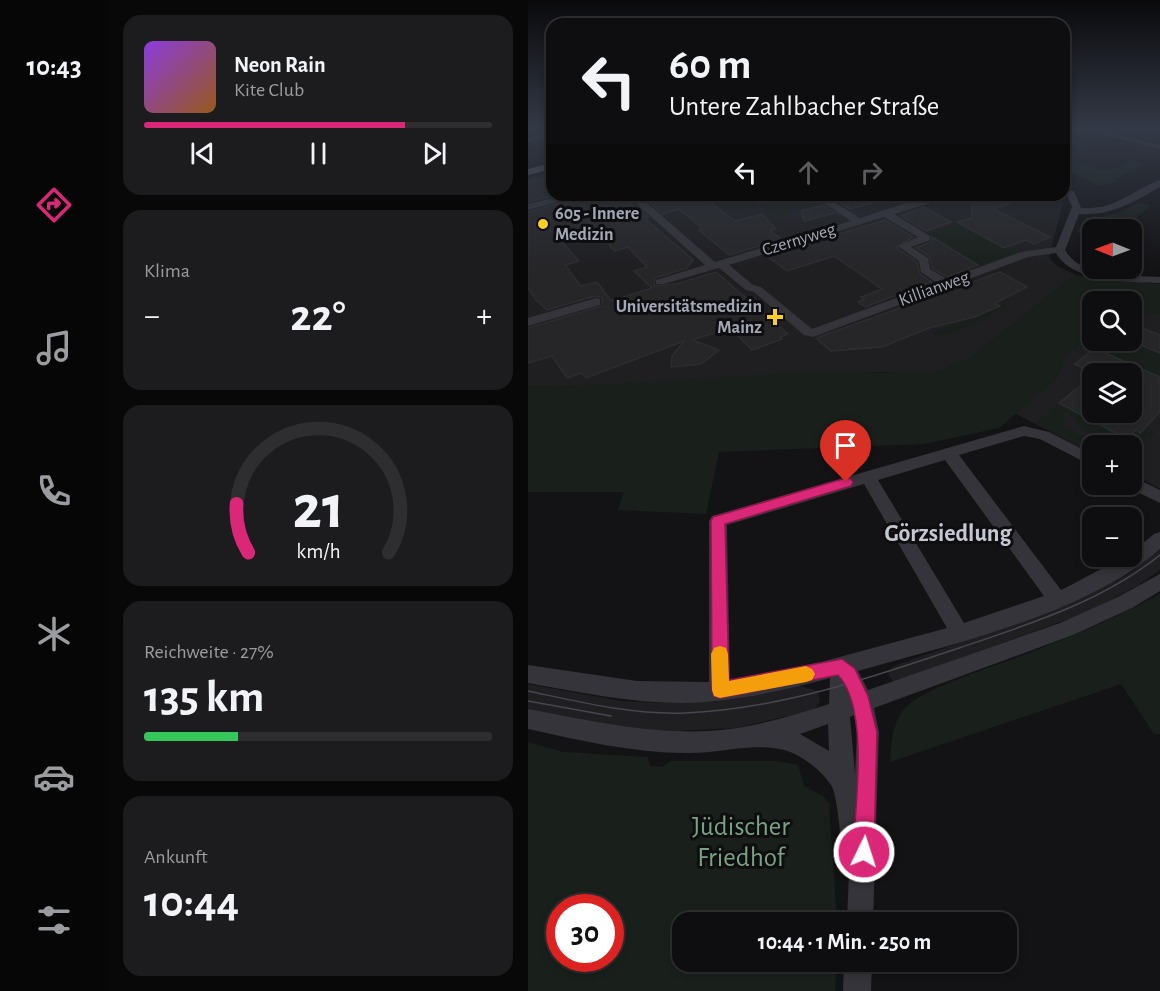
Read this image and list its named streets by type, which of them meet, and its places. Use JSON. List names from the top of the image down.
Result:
{
  "streets": {
    "street": ["Czernyweg", "Killianweg"]
  },
  "crossings": [
    ["Czernyweg", "Killianweg"]
  ],
  "districts": ["Görzsiedlung"],
  "parks": ["Jüdischer Friedhof"],
  "places": {
    "other": ["605 - Innere Medizin"],
    "health": ["Universitätsmedizin Mainz"]
  },
  "north": "left",
  "page": {
    "tabs": "10:43",
    "turn": ["60 m", "Untere Zahlbacher Straße"],
    "song": ["Neon Rain", "Kite Club"],
    "tile": [
      "Klima",
      ["Reichweite · 27%", "135 km"],
      ["Ankunft", "10:44"]
    ],
    "map_buttons": ["+", "−"],
    "heat": ["−", "22°", "+"],
    "limit": "30",
    "trip": "10:44 · 1 Min. · 250 m",
    "gauge": ["21", "km/h"]
  }
}
